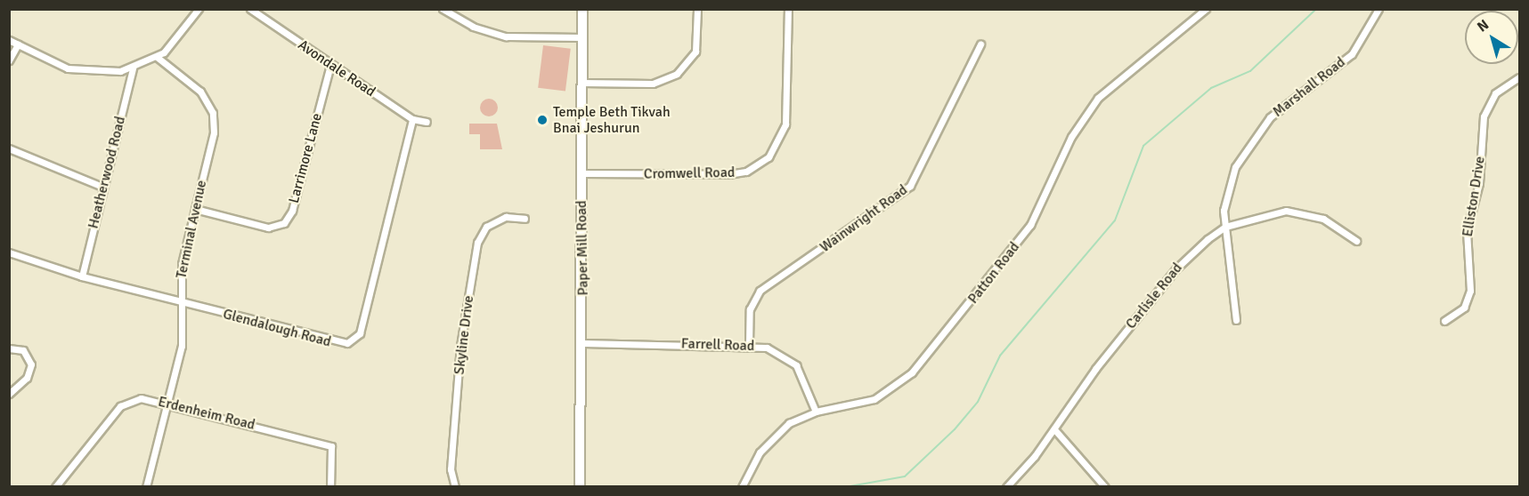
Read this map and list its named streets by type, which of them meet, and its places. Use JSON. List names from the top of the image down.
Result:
{
  "streets": {
    "main road": ["Paper Mill Road"],
    "street": [
      "Avondale Road",
      "Marshall Road",
      "Larrimore Lane",
      "Heatherwood Road",
      "Cromwell Road",
      "Elliston Drive",
      "Wainwright Road",
      "Terminal Avenue",
      "Patton Road",
      "Carlisle Road",
      "Glendalough Road",
      "Skyline Drive",
      "Farrell Road",
      "Erdenheim Road"
    ]
  },
  "crossings": [
    ["Avondale Road", "Larrimore Lane"],
    ["Avondale Road", "Glendalough Road"],
    ["Marshall Road", "Carlisle Road"],
    ["Larrimore Lane", "Terminal Avenue"],
    ["Heatherwood Road", "Glendalough Road"],
    ["Cromwell Road", "Paper Mill Road"],
    ["Wainwright Road", "Farrell Road"],
    ["Terminal Avenue", "Glendalough Road"],
    ["Terminal Avenue", "Erdenheim Road"],
    ["Paper Mill Road", "Farrell Road"],
    ["Patton Road", "Farrell Road"]
  ],
  "places": ["Temple Beth Tikvah Bnai Jeshurun"],
  "north": "top left"
}
